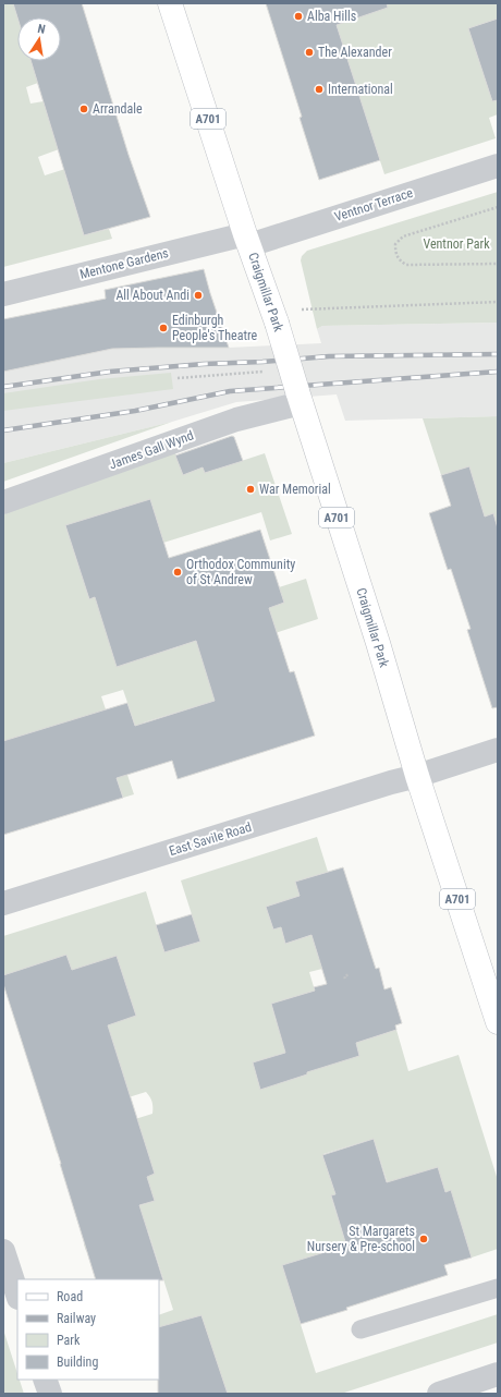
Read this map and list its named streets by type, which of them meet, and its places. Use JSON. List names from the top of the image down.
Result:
{
  "streets": {
    "main road": ["A701", "Craigmillar Park"],
    "street": [
      "Ventnor Terrace",
      "Mentone Gardens",
      "James Gall Wynd",
      "East Savile Road"
    ]
  },
  "crossings": [
    ["A701", "Ventnor Terrace"],
    ["A701", "Mentone Gardens"],
    ["A701", "Craigmillar Park"],
    ["Ventnor Terrace", "Mentone Gardens"],
    ["Ventnor Terrace", "Craigmillar Park"],
    ["Mentone Gardens", "Craigmillar Park"],
    ["Craigmillar Park", "James Gall Wynd"],
    ["Craigmillar Park", "East Savile Road"]
  ],
  "parks": ["Ventnor Park"],
  "places": [
    "Alba Hills",
    "The Alexander",
    "International",
    "Arrandale",
    "All About Andi",
    "Edinburgh People's Theatre",
    "War Memorial",
    "Orthodox Community of St Andrew",
    "St Margarets Nursery & Pre-school"
  ],
  "legend": [
    "Road",
    "Railway",
    "Park",
    "Building"
  ],
  "north": "top"
}
